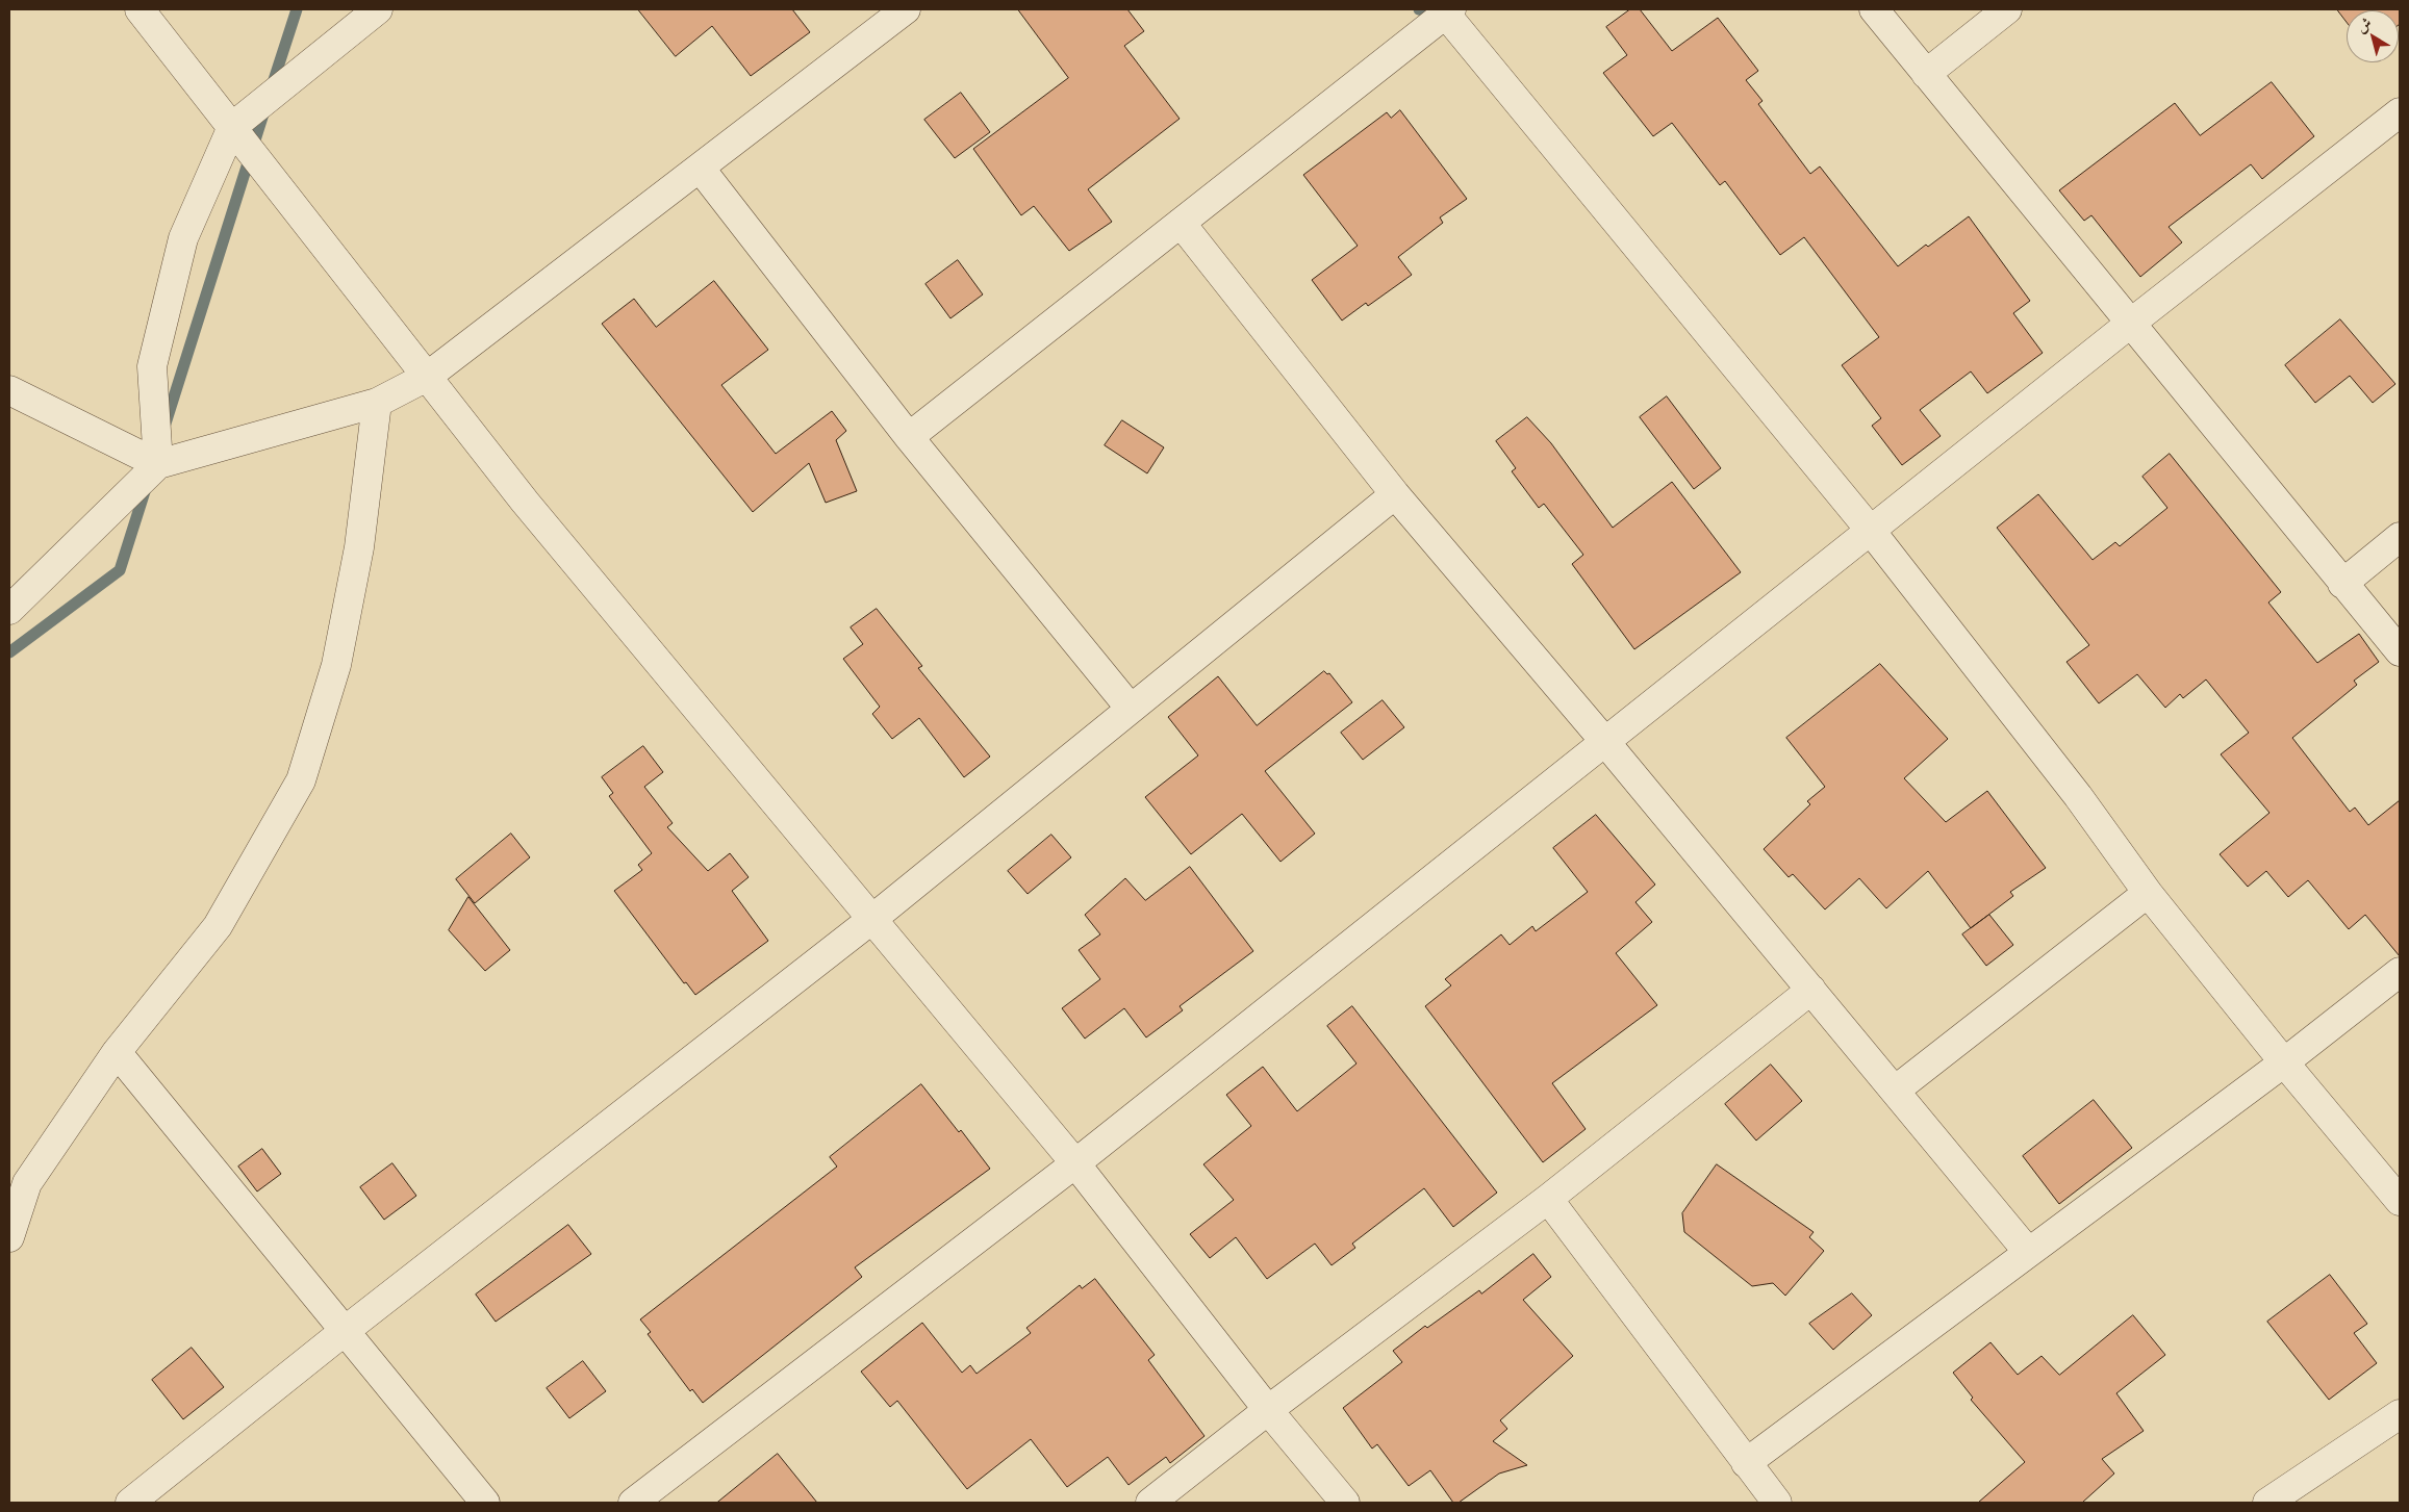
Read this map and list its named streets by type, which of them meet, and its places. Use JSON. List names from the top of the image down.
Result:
{
  "north": "top left"
}
